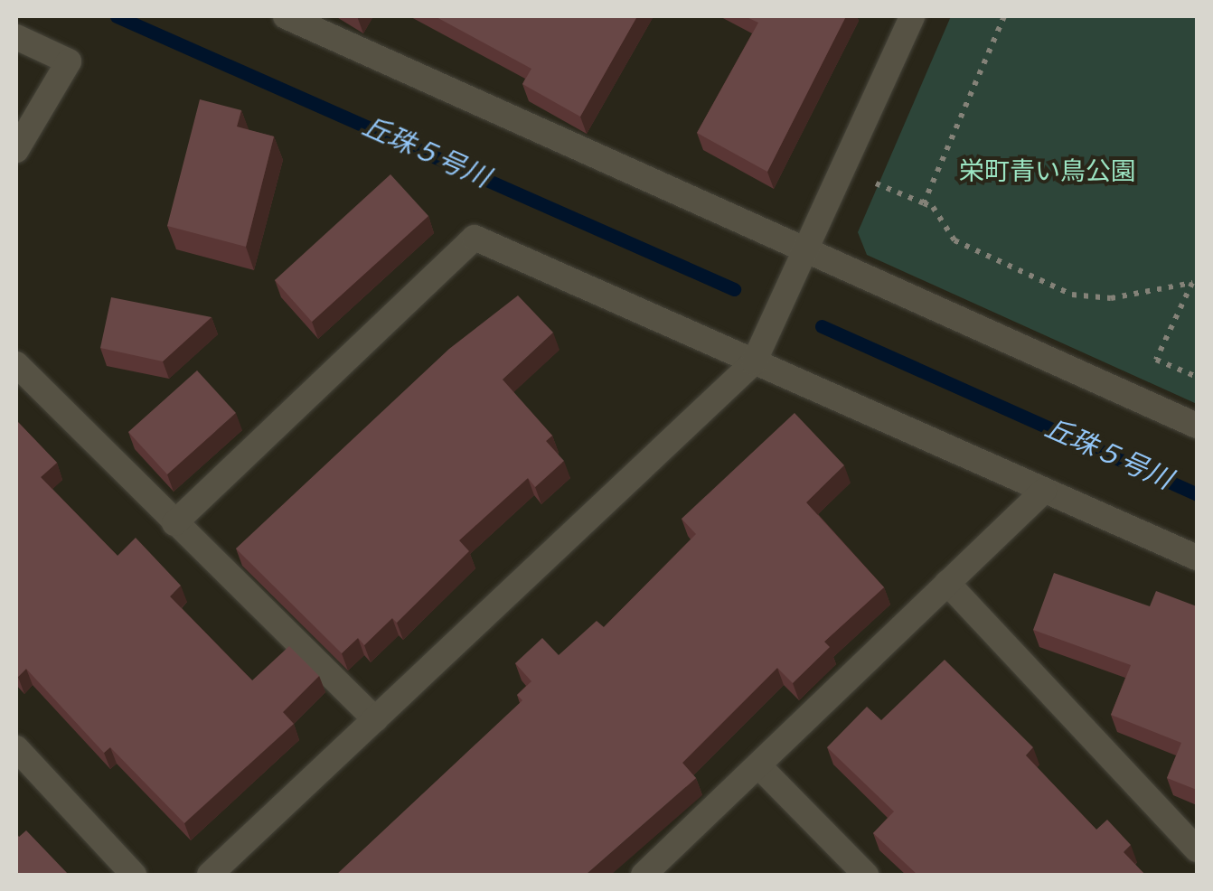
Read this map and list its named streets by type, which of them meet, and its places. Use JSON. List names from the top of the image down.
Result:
{
  "water": ["丘珠５号川"],
  "parks": ["栄町青い鳥公園"]
}
